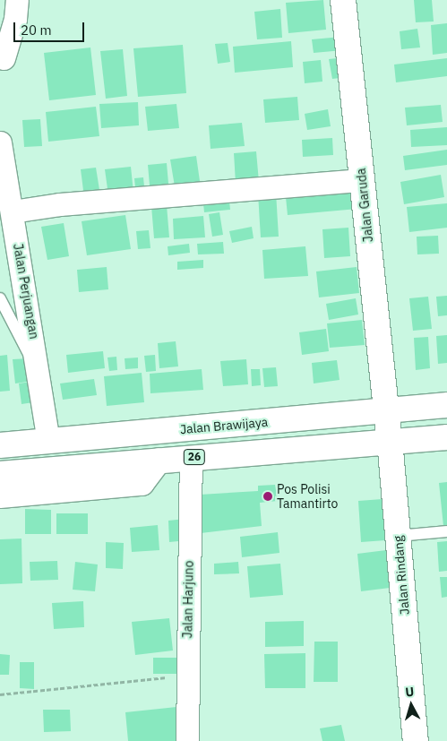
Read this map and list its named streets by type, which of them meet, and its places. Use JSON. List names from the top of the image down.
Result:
{
  "streets": {
    "main road": [
      "Jalan Garuda",
      "Jalan Brawijaya",
      "26",
      "Jalan Rindang"
    ],
    "street": ["Jalan Perjuangan", "Jalan Harjuno"]
  },
  "crossings": [
    ["Jalan Garuda", "Jalan Brawijaya"],
    ["Jalan Garuda", "Jalan Rindang"],
    ["Jalan Perjuangan", "Jalan Brawijaya"],
    ["Jalan Brawijaya", "Jalan Rindang"],
    ["26", "Jalan Rindang"],
    ["26", "Jalan Harjuno"]
  ],
  "places": ["Pos Polisi Tamantirto"],
  "scale_bar": "20 m",
  "north": "top"
}
